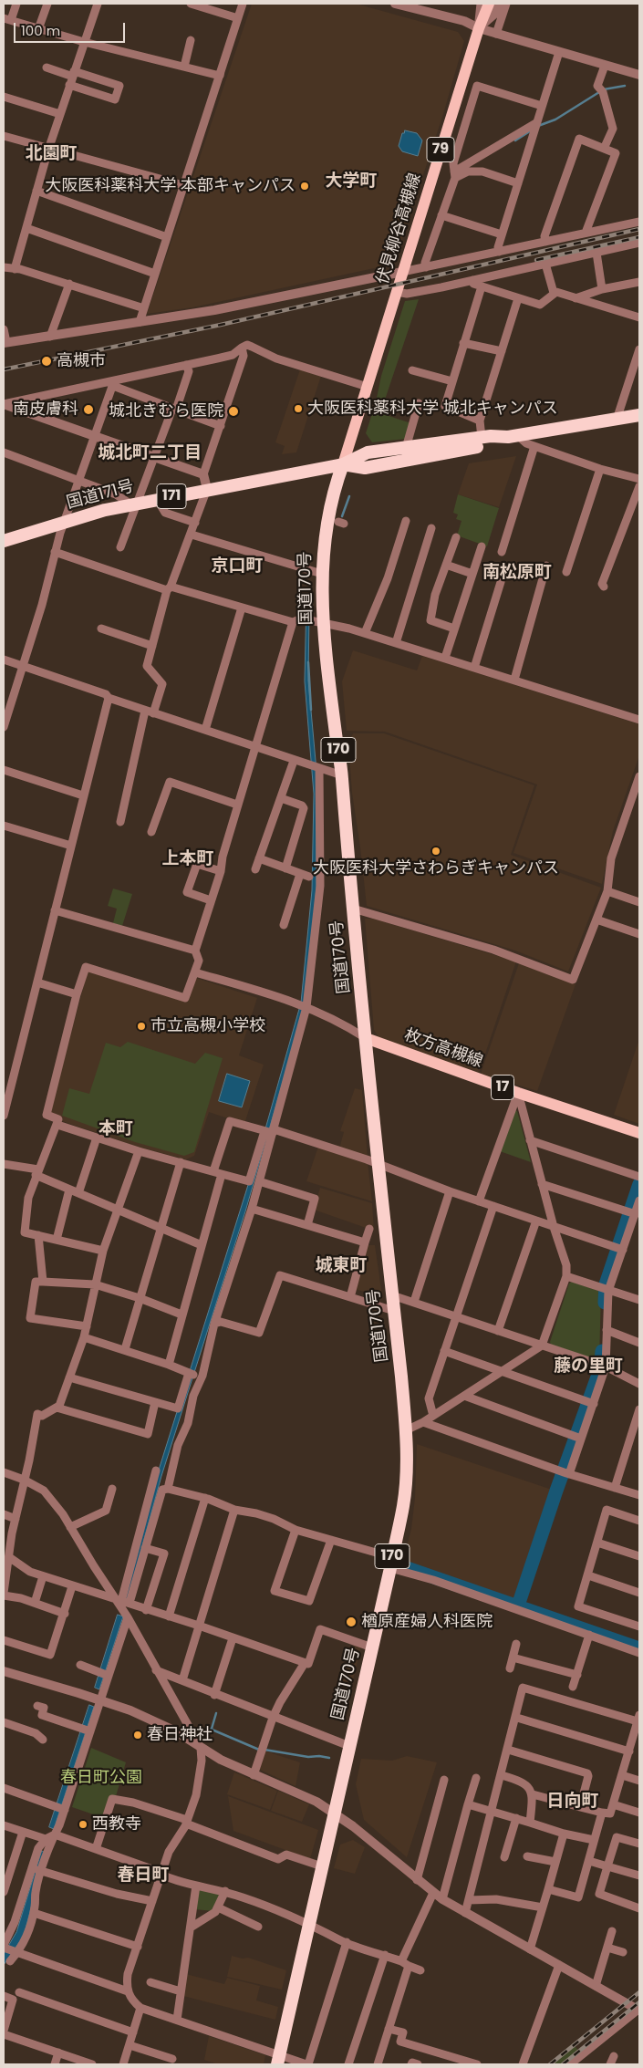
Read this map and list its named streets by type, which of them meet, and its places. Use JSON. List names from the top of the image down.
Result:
{
  "streets": {
    "highway": [
      "国道171号",
      "171",
      "国道170号",
      "170"
    ],
    "main road": [
      "79",
      "伏見柳谷高槻線",
      "枚方高槻線",
      "17"
    ]
  },
  "crossings": [
    ["伏見柳谷高槻線", "国道171号"],
    ["伏見柳谷高槻線", "国道170号"],
    ["国道171号", "国道170号"],
    ["国道170号", "枚方高槻線"]
  ],
  "districts": [
    "北園町",
    "大学町",
    "城北町二丁目",
    "京口町",
    "南松原町",
    "上本町",
    "本町",
    "城東町",
    "藤の里町",
    "日向町",
    "春日町"
  ],
  "parks": ["春日町公園"],
  "places": [
    "大阪医科薬科大学 本部キャンパス",
    "高槻市",
    "大阪医科薬科大学 城北キャンパス",
    "南皮膚科",
    "城北きむら医院",
    "大阪医科大学さわらぎキャンパス",
    "市立高槻小学校",
    "楢原産婦人科医院",
    "春日神社",
    "西教寺"
  ],
  "scale_bar": "100 m"
}
